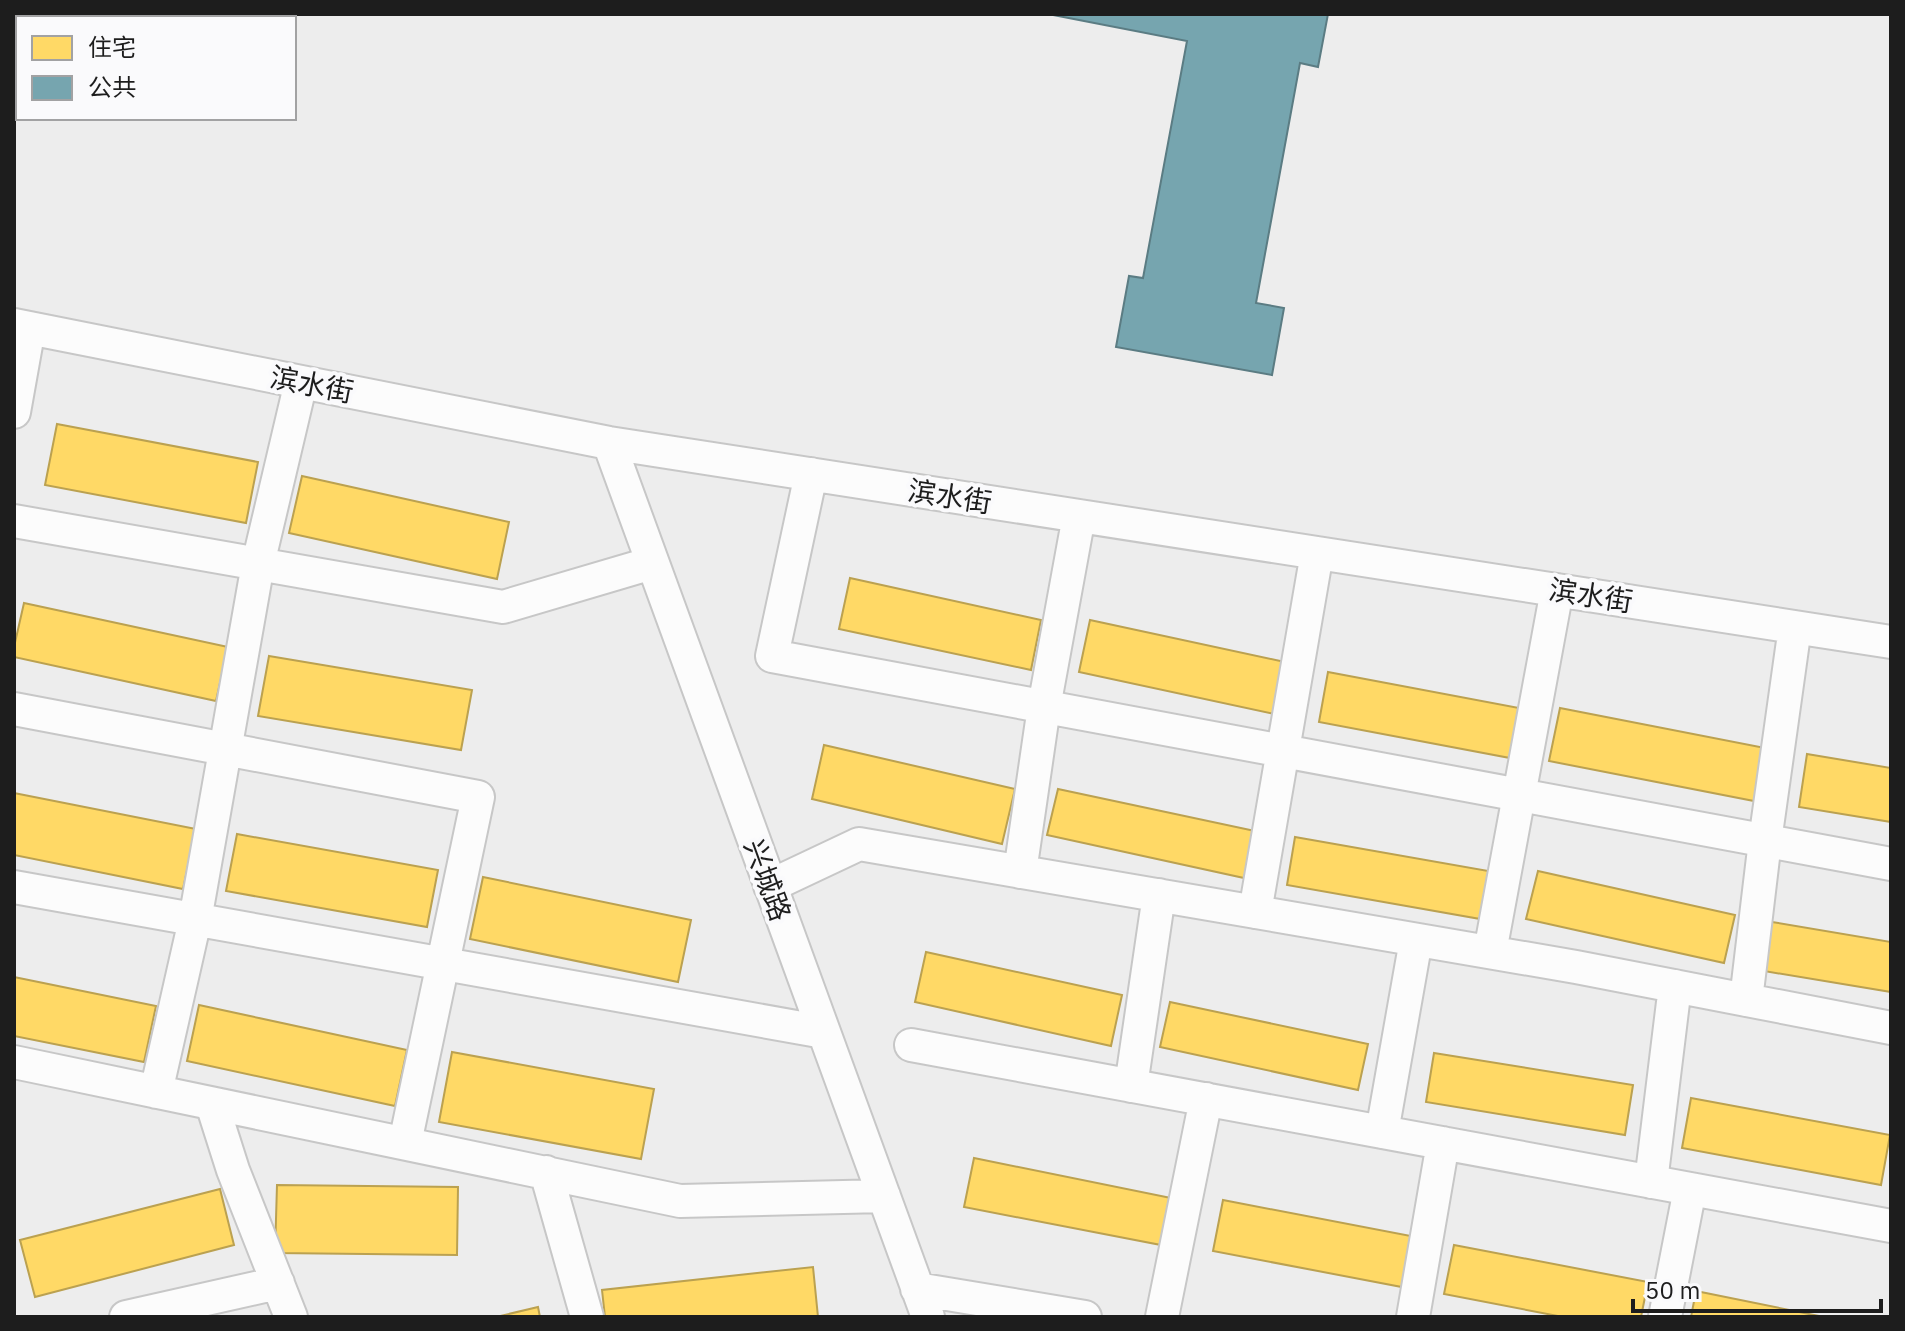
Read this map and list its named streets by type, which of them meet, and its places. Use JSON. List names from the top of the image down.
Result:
{
  "streets": {
    "street": ["滨水街", "兴城路"]
  },
  "crossings": [
    ["滨水街", "兴城路"]
  ],
  "legend": ["住宅", "公共"],
  "scale_bar": "50 m"
}
